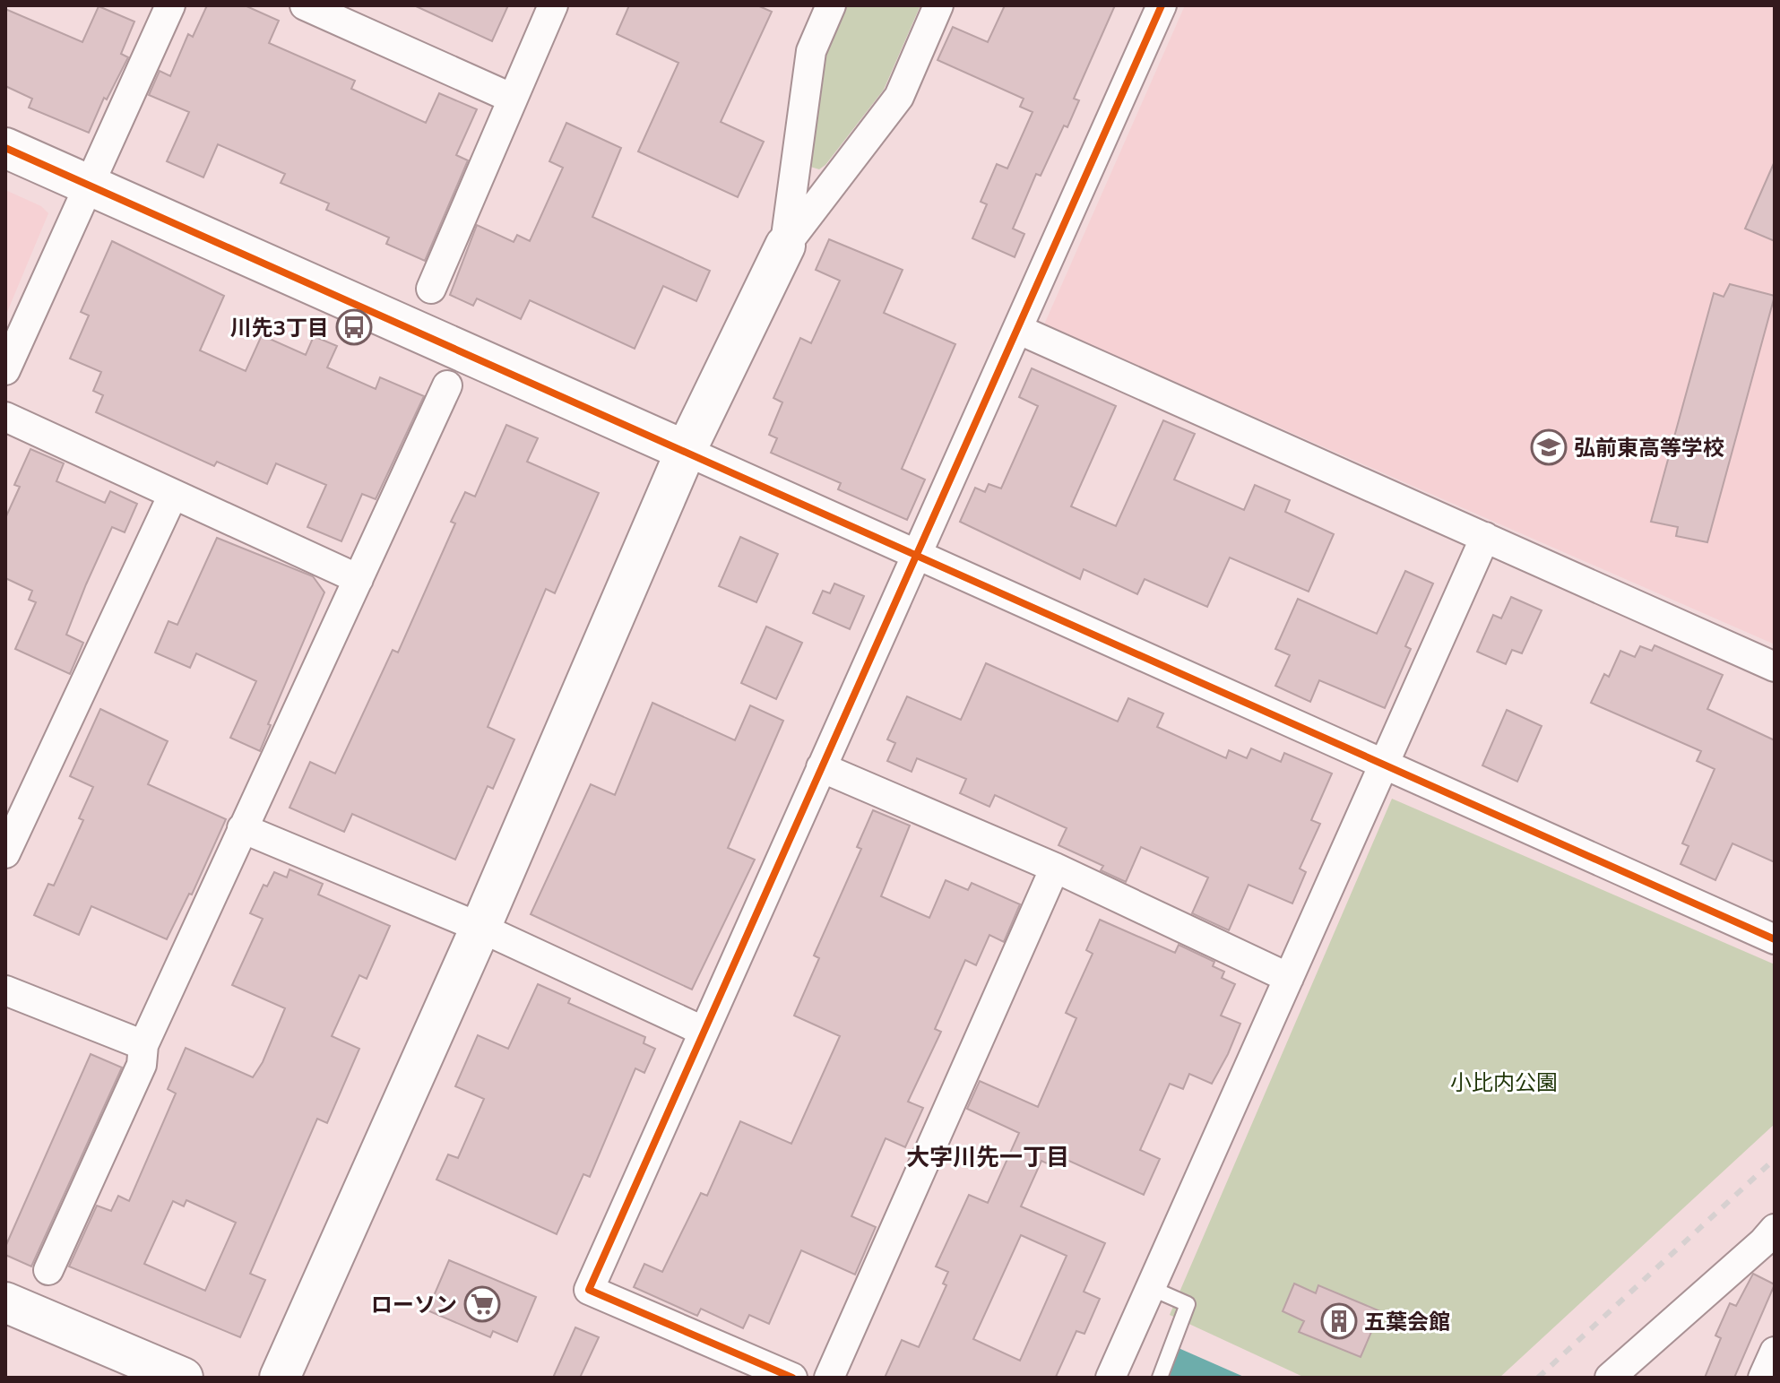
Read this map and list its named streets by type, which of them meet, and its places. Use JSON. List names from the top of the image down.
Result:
{
  "districts": ["大字川先一丁目"],
  "parks": ["小比内公園"],
  "places": {
    "bus stop": ["川先3丁目"],
    "school or university": ["弘前東高等学校"],
    "supermarket": ["ローソン"],
    "building": ["五葉会館"]
  }
}
